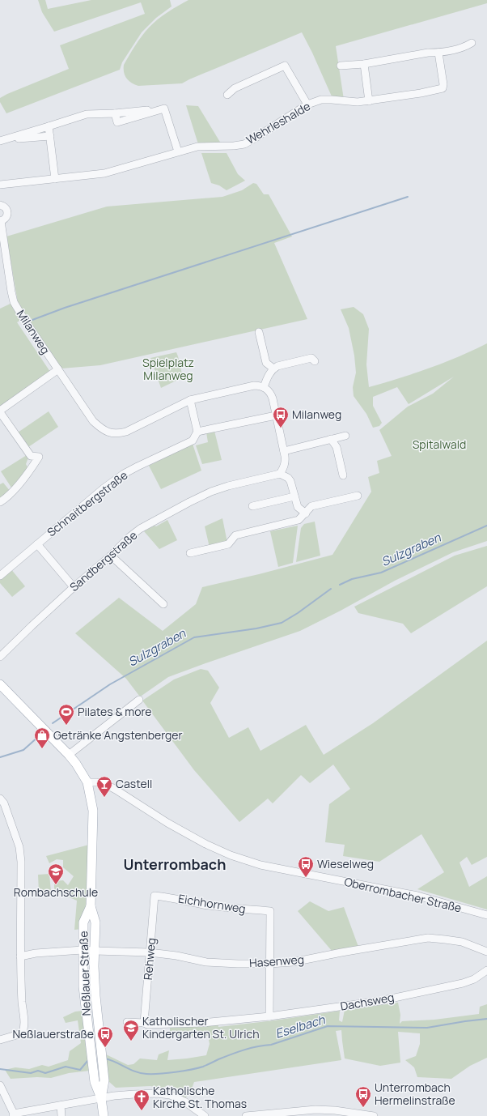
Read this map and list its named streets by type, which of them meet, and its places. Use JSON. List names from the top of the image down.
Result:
{
  "streets": {
    "main road": ["Neßlauer Straße"],
    "street": [
      "Wehrleshalde",
      "Milanweg",
      "Schnaitbergstraße",
      "Sandbergstraße",
      "Oberrombacher Straße",
      "Eichhornweg",
      "Rehweg",
      "Hasenweg",
      "Dachsweg"
    ]
  },
  "crossings": [
    ["Oberrombacher Straße", "Neßlauer Straße"],
    ["Eichhornweg", "Rehweg"],
    ["Eichhornweg", "Hasenweg"],
    ["Rehweg", "Hasenweg"],
    ["Rehweg", "Dachsweg"],
    ["Hasenweg", "Neßlauer Straße"]
  ],
  "districts": ["Unterrombach"],
  "water": ["Sulzgraben", "Eselbach"],
  "parks": ["Spielplatz Milanweg", "Spitalwald"],
  "places": {
    "bus stop": [
      "Milanweg",
      "Wieselweg",
      "Neßlauerstraße",
      "Unterrombach Hermelinstraße"
    ],
    "sports": ["Pilates & more"],
    "shop": ["Getränke Angstenberger"],
    "bar": ["Castell"],
    "school or university": ["Rombachschule", "Katholischer Kindergarten St. Ulrich"],
    "church": ["Katholische Kirche St. Thomas"]
  }
}
